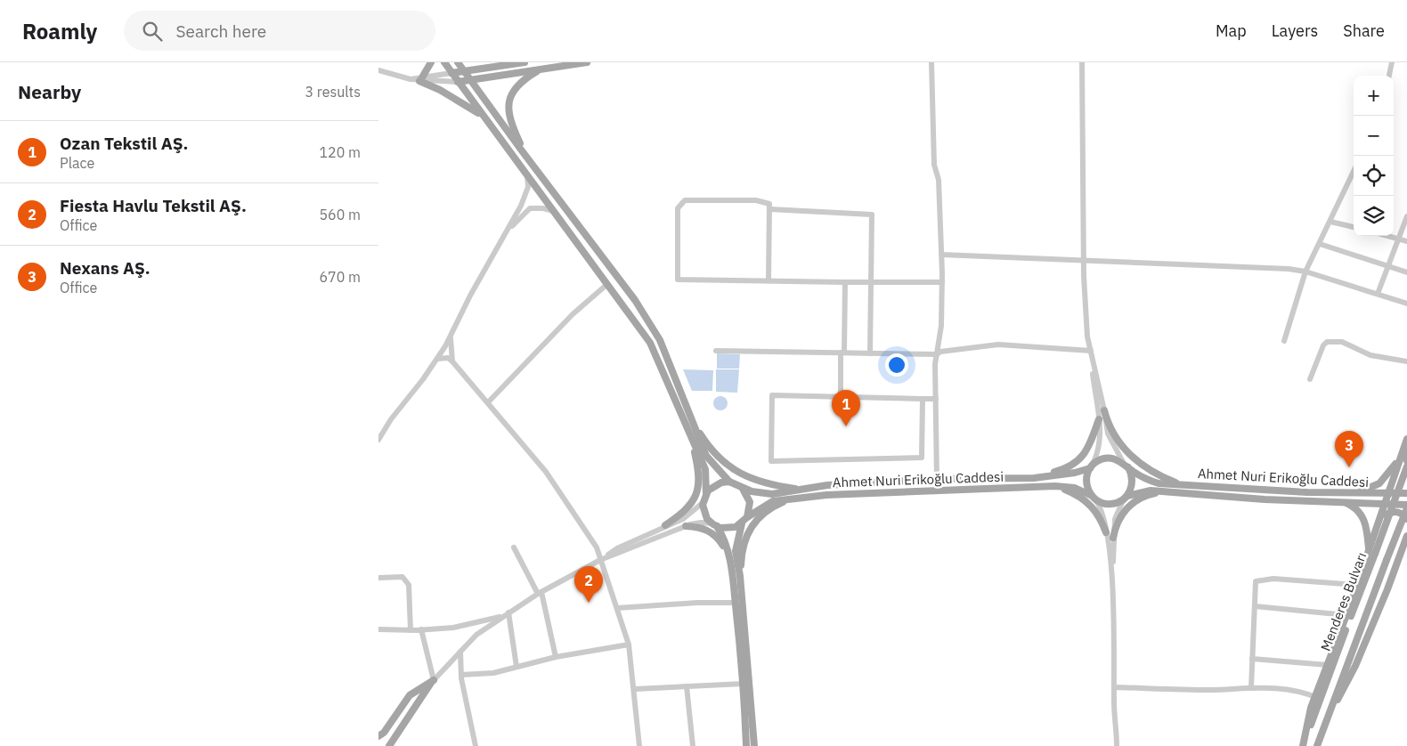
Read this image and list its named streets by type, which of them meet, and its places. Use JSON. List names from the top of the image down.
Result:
{
  "streets": {
    "main road": ["Ahmet Nuri Erikoğlu Caddesi", "Menderes Bulvarı"]
  },
  "page": {
    "header": "Roamly",
    "search": "Search here",
    "nav": ["Map", "Layers", "Share"],
    "heading": ["Nearby", "3 results"],
    "map_buttons": ["+", "−"],
    "list": [
      {
        "mark": "1",
        "name": "Ozan Tekstil AŞ.",
        "note": "Place",
        "value": "120 m"
      },
      {
        "mark": "2",
        "name": "Fiesta Havlu Tekstil AŞ.",
        "note": "Office",
        "value": "560 m"
      },
      {
        "mark": "3",
        "name": "Nexans AŞ.",
        "note": "Office",
        "value": "670 m"
      }
    ],
    "pins": ["1", "3", "2"]
  }
}
